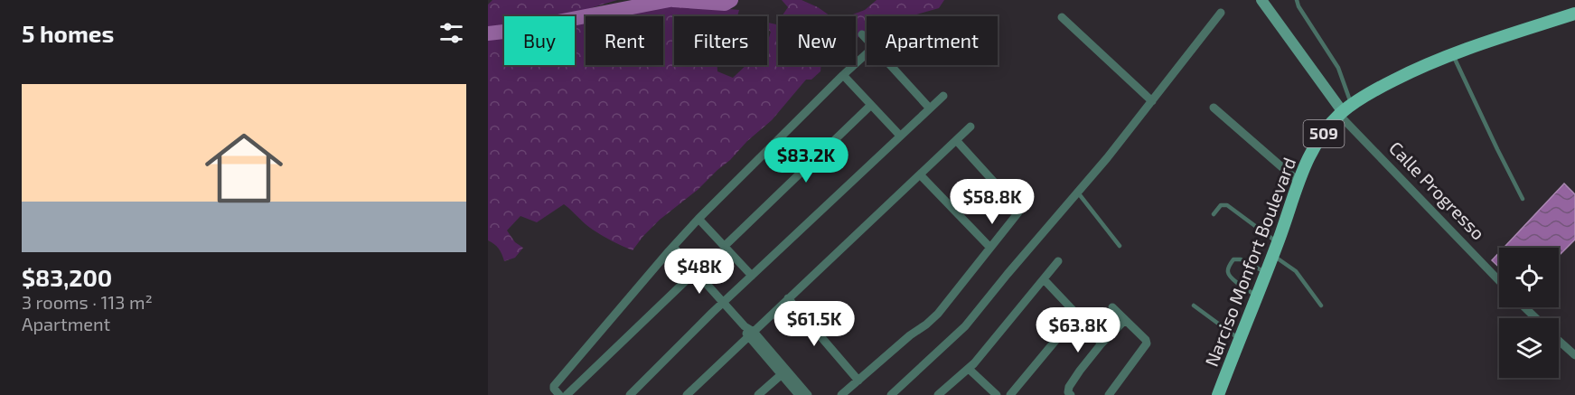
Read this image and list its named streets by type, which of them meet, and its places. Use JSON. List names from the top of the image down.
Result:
{
  "streets": {
    "main road": ["509", "Calle Progresso", "Narciso Monfort Boulevard"]
  },
  "crossings": [
    ["Calle Progresso", "Narciso Monfort Boulevard"]
  ],
  "page": {
    "heading": "5 homes",
    "chip": [
      "Buy",
      "Rent",
      "Filters",
      "New",
      "Apartment"
    ],
    "list": [
      {
        "name": "$83,200",
        "note": "3 rooms · 113 m² · Apartment"
      }
    ],
    "price": [
      "$83.2K",
      "$58.8K",
      "$48K",
      "$61.5K",
      "$63.8K"
    ]
  }
}
